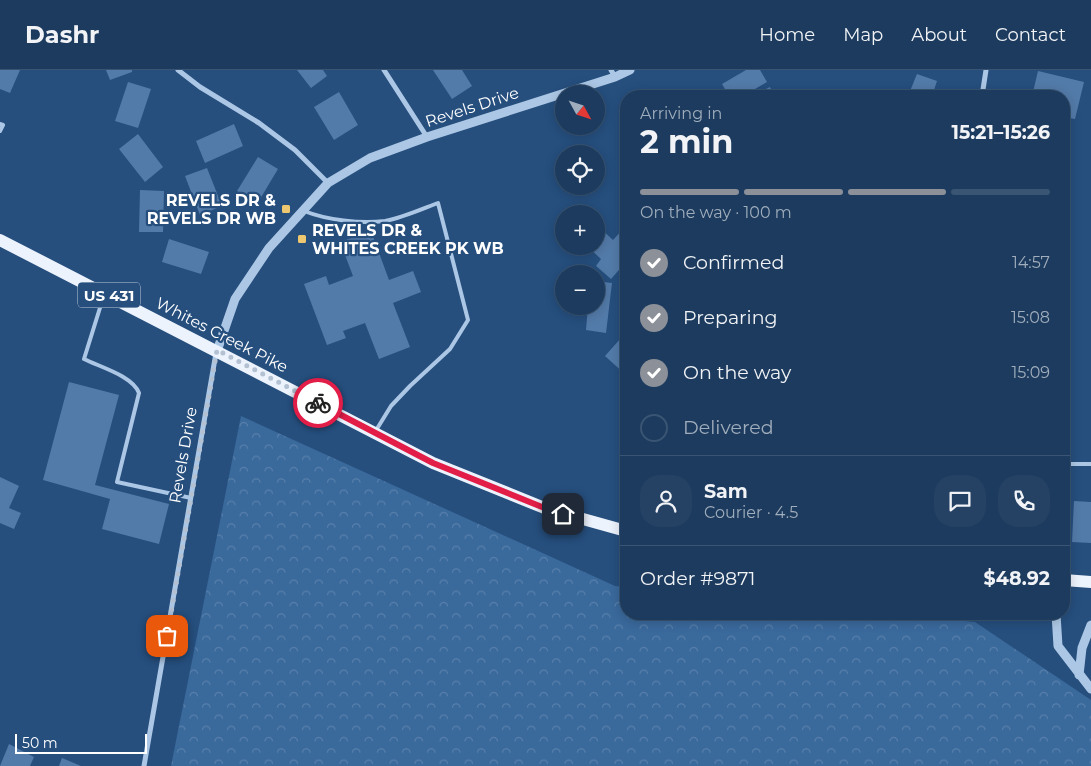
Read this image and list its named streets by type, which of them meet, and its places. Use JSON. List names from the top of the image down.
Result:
{
  "streets": {
    "main road": ["US 431", "Whites Creek Pike"],
    "street": ["Revels Drive"]
  },
  "crossings": [
    ["Revels Drive", "Whites Creek Pike"]
  ],
  "places": {
    "transit": ["REVELS DR & REVELS DR WB", "REVELS DR & WHITES CREEK PK WB"]
  },
  "scale_bar": "50 m",
  "north": "bottom right",
  "page": {
    "header": "Dashr",
    "nav": [
      "Home",
      "Map",
      "About",
      "Contact"
    ],
    "map_buttons": ["+", "−"],
    "heading": ["2 min", "Arriving in", "15:21–15:26"],
    "panel": [
      "Sam",
      "Courier · 4.5",
      "Order #9871",
      "$48.92"
    ],
    "bar": "On the way · 100 m",
    "list": [
      ["Confirmed", "14:57"],
      ["Preparing", "15:08"],
      ["On the way", "15:09"],
      "Delivered"
    ],
    "scale": "50 m"
  }
}
